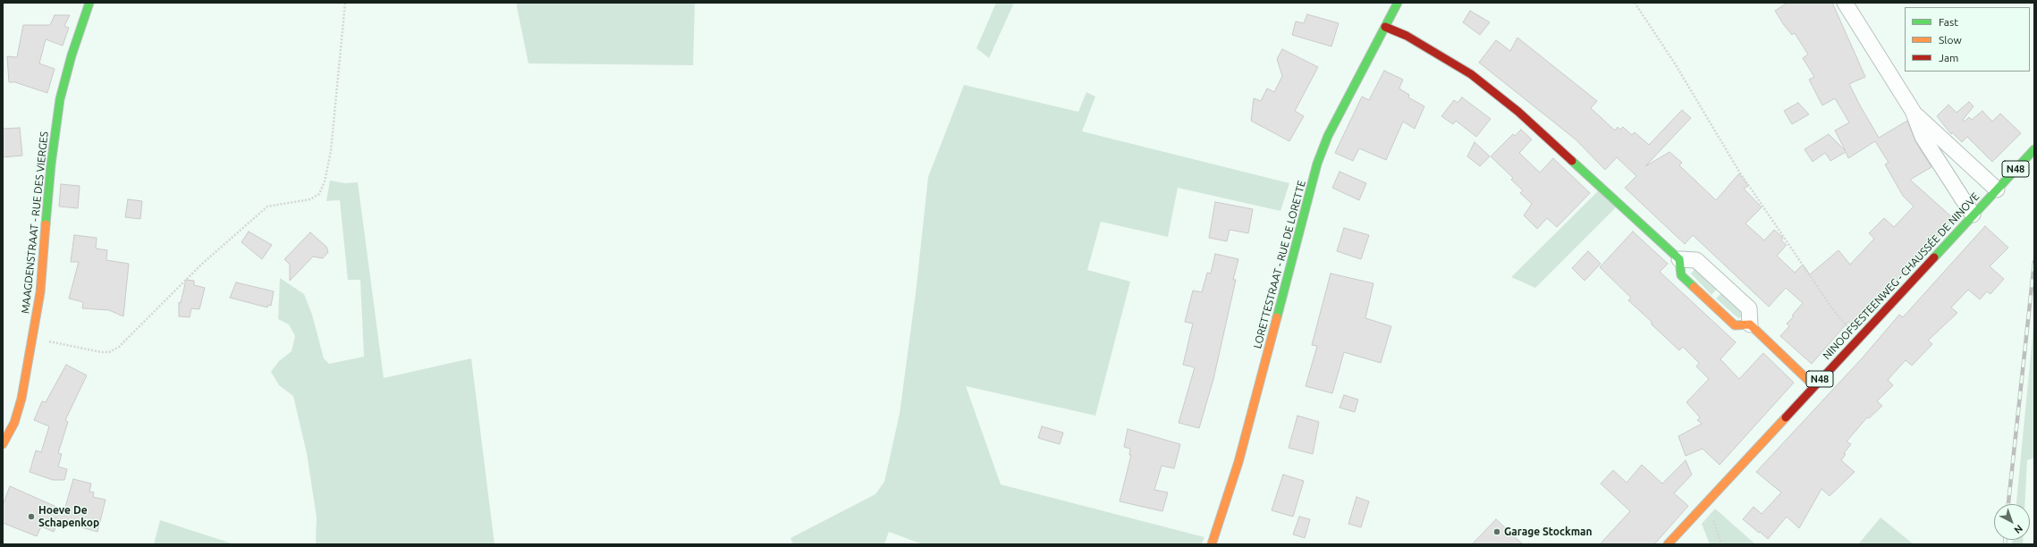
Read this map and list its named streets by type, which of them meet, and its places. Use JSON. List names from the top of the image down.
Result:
{
  "streets": {
    "street": [
      "N48",
      "MAAGDENSTRAAT - RUE DES VIERGES",
      "LORETTESTRAAT - RUE DE LORETTE",
      "NINOOFSESTEENWEG - CHAUSSÉE DE NINOVE"
    ]
  },
  "places": ["Hoeve De Schapenkop", "Garage Stockman"],
  "legend": ["Fast", "Slow", "Jam"],
  "north": "bottom right"
}
